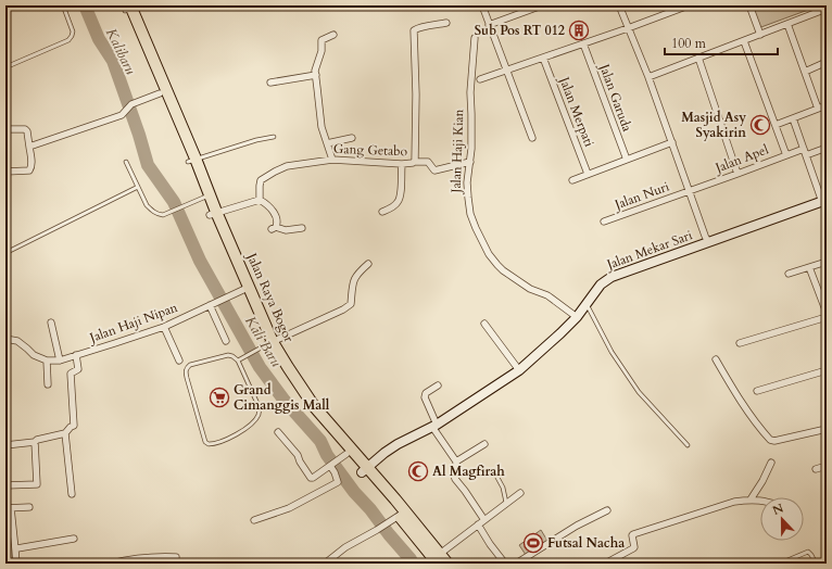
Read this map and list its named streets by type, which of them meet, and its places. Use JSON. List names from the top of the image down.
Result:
{
  "streets": {
    "highway": ["Jalan Raya Bogor"],
    "main road": ["Jalan Mekar Sari"],
    "street": [
      "Jalan Garuda",
      "Jalan Merpati",
      "Gang Getabo",
      "Jalan Haji Kian",
      "Jalan Apel",
      "Jalan Nuri",
      "Jalan Haji Nipan"
    ]
  },
  "crossings": [
    ["Jalan Haji Kian", "Jalan Mekar Sari"],
    ["Jalan Apel", "Jalan Nuri"],
    ["Jalan Mekar Sari", "Jalan Raya Bogor"],
    ["Jalan Raya Bogor", "Jalan Haji Nipan"]
  ],
  "water": ["Kalibaru", "Kali Baru"],
  "places": {
    "building": ["Sub Pos RT 012"],
    "mosque": ["Masjid Asy Syakirin", "Al Magfirah"],
    "supermarket": ["Grand Cimanggis Mall"],
    "sports": ["Futsal Nacha"]
  },
  "scale_bar": "100 m",
  "north": "top"
}
